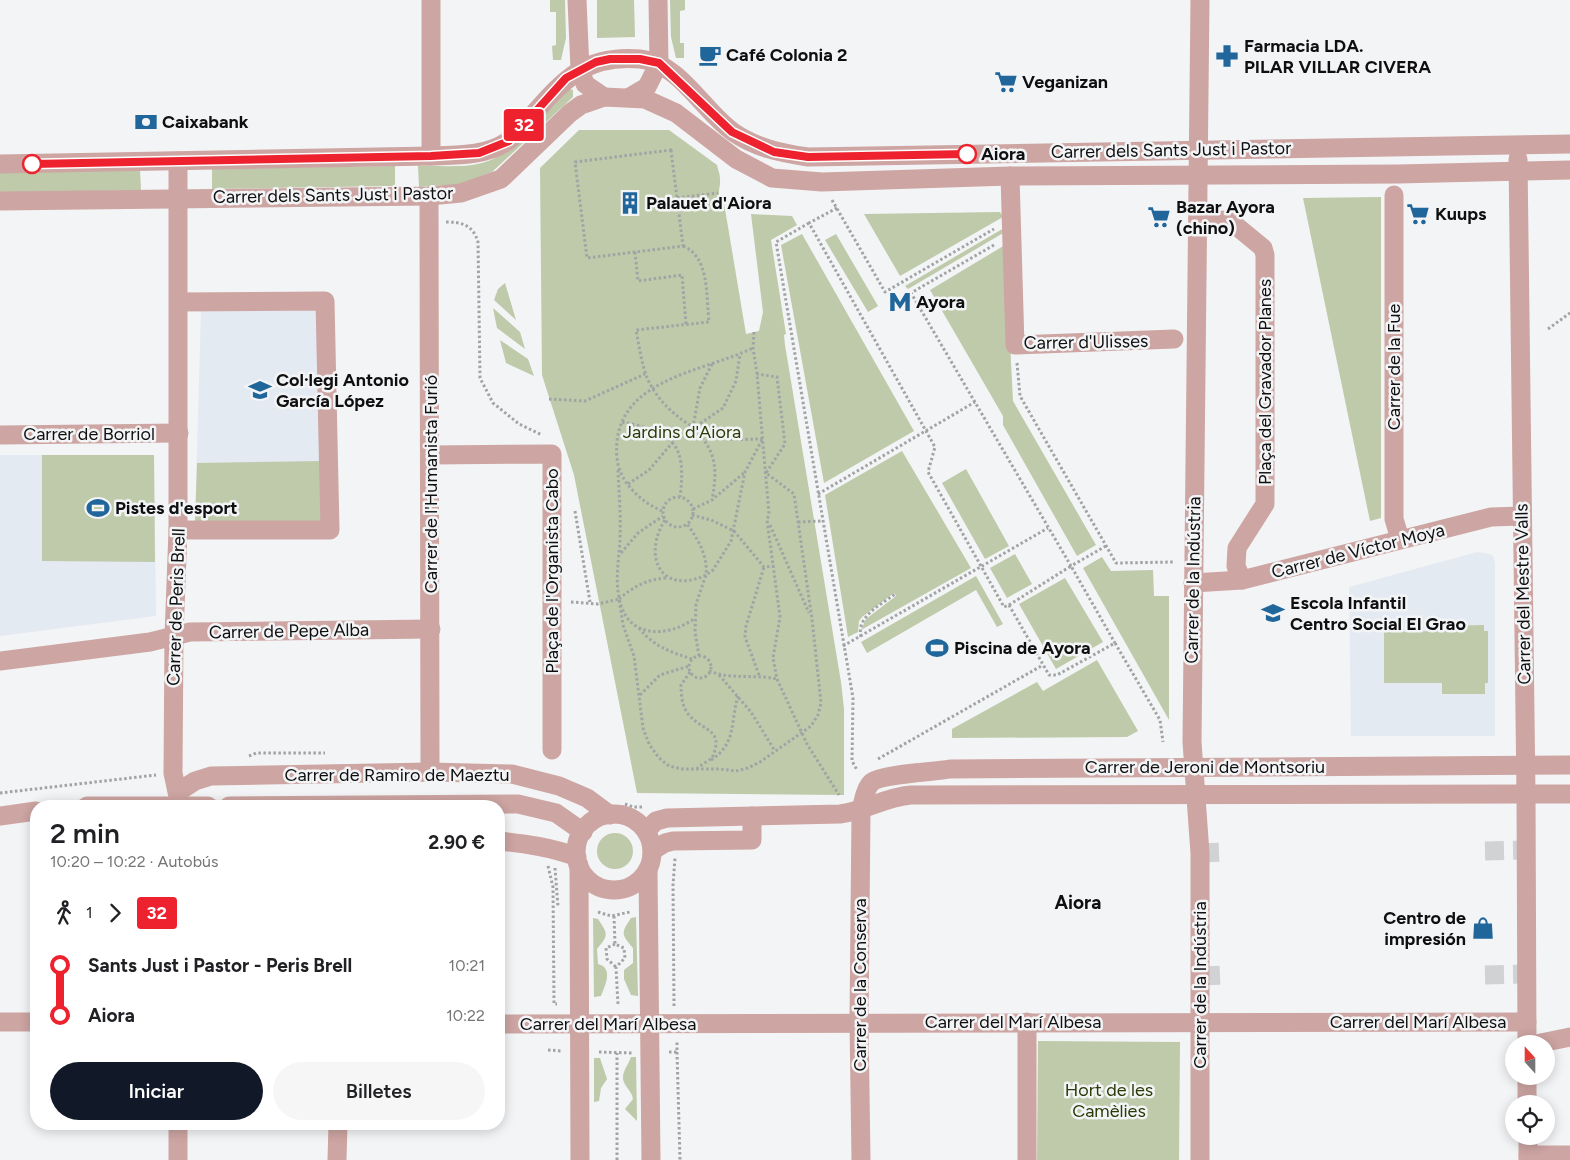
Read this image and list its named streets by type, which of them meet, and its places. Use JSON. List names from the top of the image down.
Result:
{
  "streets": {
    "street": [
      "Carrer dels Sants Just i Pastor",
      "Carrer d'Ulisses",
      "Carrer de la Fue",
      "Plaça del Gravador Planes",
      "Carrer de Borriol",
      "Carrer de l'Humanista Furió",
      "Carrer de Víctor Moya",
      "Plaça de l'Organista Cabo",
      "Carrer de la Indústria",
      "Carrer del Mestre Valls",
      "Carrer de Peris Brell",
      "Carrer de Pepe Alba",
      "Carrer de Jeroni de Montsoriu",
      "Carrer de Ramiro de Maeztu",
      "Carrer de la Conserva",
      "Carrer del Marí Albesa"
    ]
  },
  "crossings": [
    ["Carrer dels Sants Just i Pastor", "Carrer d'Ulisses"],
    ["Carrer dels Sants Just i Pastor", "Carrer de l'Humanista Furió"],
    ["Carrer dels Sants Just i Pastor", "Carrer de la Indústria"],
    ["Carrer dels Sants Just i Pastor", "Carrer del Mestre Valls"],
    ["Carrer dels Sants Just i Pastor", "Carrer de Peris Brell"],
    ["Carrer de la Fue", "Carrer de Víctor Moya"],
    ["Plaça del Gravador Planes", "Carrer de Víctor Moya"],
    ["Plaça del Gravador Planes", "Carrer de la Indústria"],
    ["Carrer de Borriol", "Carrer de Peris Brell"],
    ["Carrer de l'Humanista Furió", "Plaça de l'Organista Cabo"],
    ["Carrer de l'Humanista Furió", "Carrer de Pepe Alba"],
    ["Carrer de l'Humanista Furió", "Carrer de Ramiro de Maeztu"],
    ["Carrer de Víctor Moya", "Carrer de la Indústria"],
    ["Carrer de Víctor Moya", "Carrer del Mestre Valls"],
    ["Carrer de la Indústria", "Carrer de Jeroni de Montsoriu"],
    ["Carrer de la Indústria", "Carrer del Marí Albesa"],
    ["Carrer del Mestre Valls", "Carrer de Jeroni de Montsoriu"],
    ["Carrer del Mestre Valls", "Carrer del Marí Albesa"],
    ["Carrer de Peris Brell", "Carrer de Pepe Alba"],
    ["Carrer de Jeroni de Montsoriu", "Carrer de Ramiro de Maeztu"],
    ["Carrer de Jeroni de Montsoriu", "Carrer de la Conserva"],
    ["Carrer de la Conserva", "Carrer del Marí Albesa"]
  ],
  "districts": ["Aiora"],
  "parks": ["Jardins d'Aiora", "Hort de les Camèlies"],
  "places": {
    "cafe": ["Café Colonia 2"],
    "pharmacy": ["Farmacia LDA. PILAR VILLAR CIVERA"],
    "supermarket": ["Veganizan", "Kuups", "Bazar Ayora (chino)"],
    "bank": ["Caixabank"],
    "other": ["Aiora"],
    "building": ["Palauet d'Aiora"],
    "metro station": ["Ayora"],
    "school or university": ["Col·legi Antonio García López", "Escola Infantil Centro Social El Grao"],
    "sports": ["Pistes d'esport", "Piscina de Ayora"],
    "shop": ["Centro de impresión"]
  },
  "lines": ["bus line 32"],
  "north": "top",
  "page": {
    "on_map": "32",
    "heading": ["2 min", "10:20 – 10:22 · Autobús", "2.90 €"],
    "legs": ["1", "32"],
    "list": [
      {
        "name": "Sants Just i Pastor - Peris Brell",
        "value": "10:21"
      },
      {
        "name": "Aiora",
        "value": "10:22"
      }
    ],
    "buttons": ["Iniciar", "Billetes"]
  }
}
